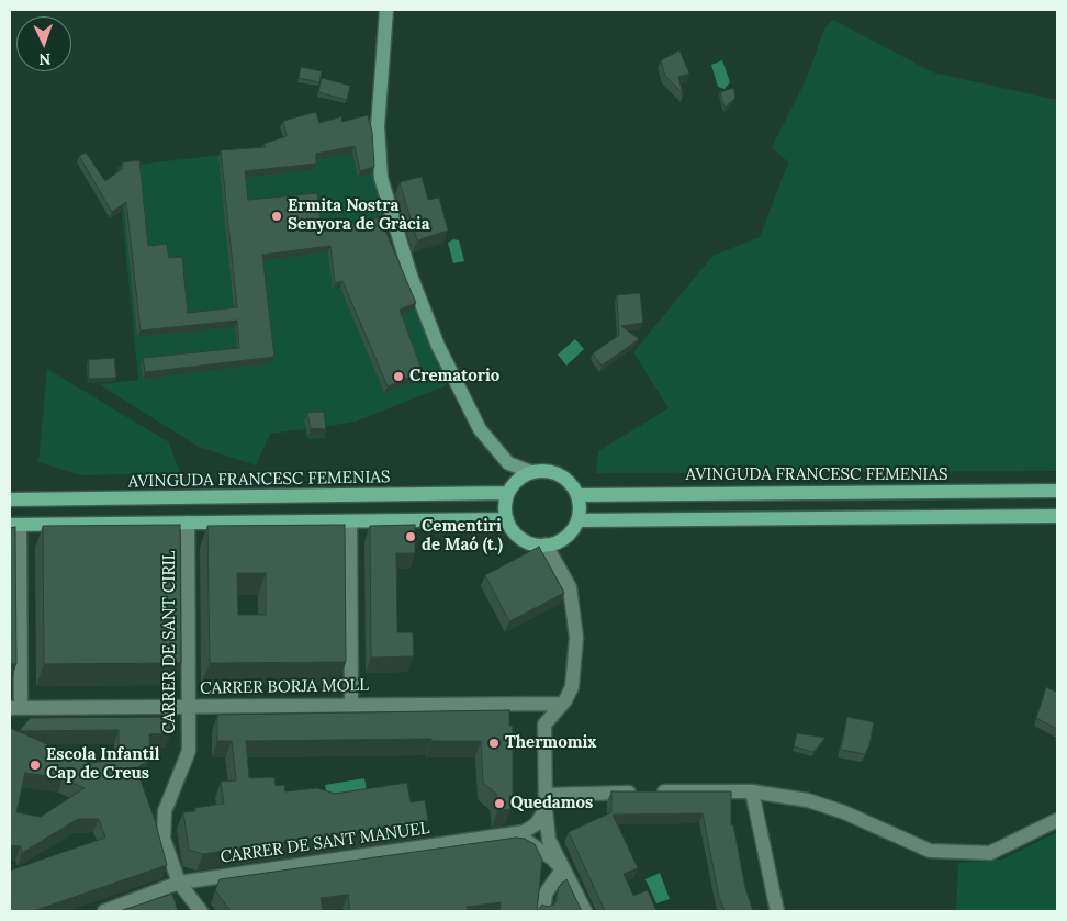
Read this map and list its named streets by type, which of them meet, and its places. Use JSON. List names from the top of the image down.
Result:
{
  "streets": {
    "main road": ["AVINGUDA FRANCESC FEMENIAS"],
    "street": ["CARRER DE SANT CIRIL", "CARRER BORJA MOLL", "CARRER DE SANT MANUEL"]
  },
  "crossings": [
    ["CARRER DE SANT CIRIL", "CARRER BORJA MOLL"],
    ["CARRER DE SANT CIRIL", "CARRER DE SANT MANUEL"]
  ],
  "places": [
    "Ermita Nostra Senyora de Gràcia",
    "Crematorio",
    "Cementiri de Maó (t.)",
    "Thermomix",
    "Escola Infantil Cap de Creus",
    "Quedamos"
  ],
  "north": "bottom"
}
